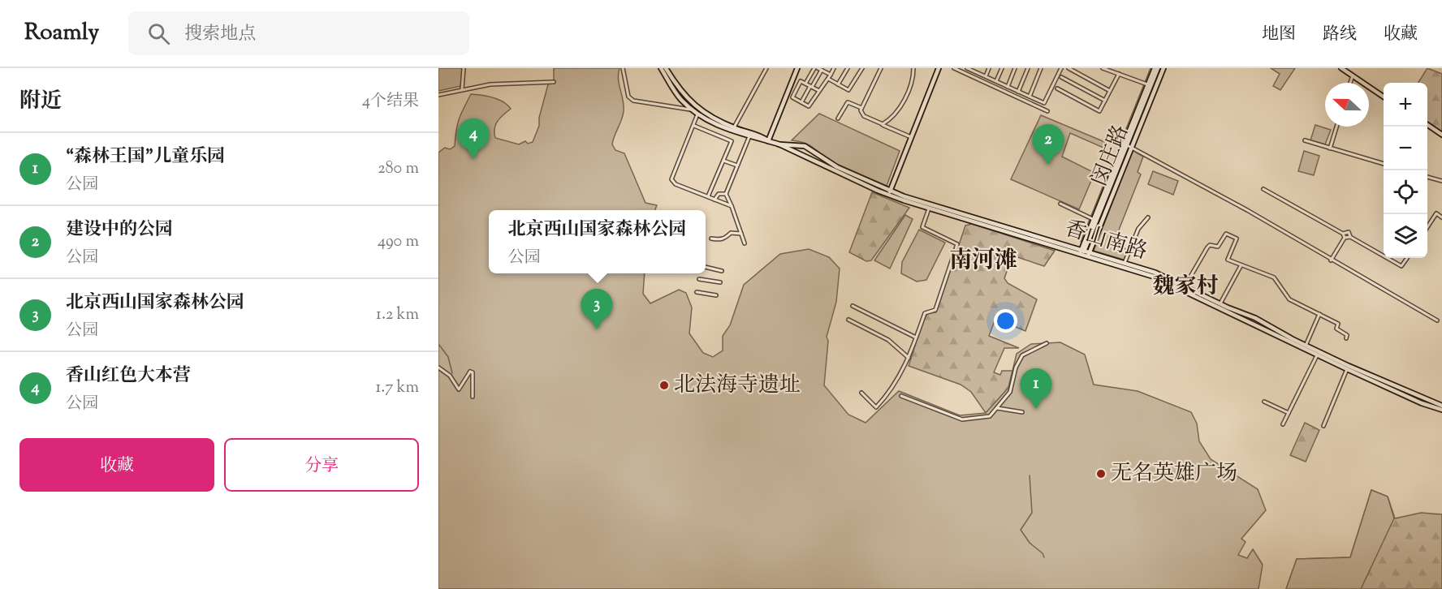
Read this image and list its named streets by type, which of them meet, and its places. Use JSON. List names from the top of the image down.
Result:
{
  "streets": {
    "main road": ["闵庄路", "香山南路"]
  },
  "crossings": [
    ["闵庄路", "香山南路"]
  ],
  "districts": ["南河滩", "魏家村"],
  "places": ["北法海寺遗址", "无名英雄广场"],
  "north": "left",
  "page": {
    "header": "Roamly",
    "search": "搜索地点",
    "nav": ["地图", "路线", "收藏"],
    "heading": ["附近", "4个结果"],
    "map_buttons": ["+", "−"],
    "pins": [
      "4",
      "2",
      "3",
      "1"
    ],
    "list": [
      {
        "mark": "1",
        "name": "“森林王国”儿童乐园",
        "note": "公园",
        "value": "280 m"
      },
      {
        "mark": "2",
        "name": "建设中的公园",
        "note": "公园",
        "value": "490 m"
      },
      {
        "mark": "3",
        "name": "北京西山国家森林公园",
        "note": "公园",
        "value": "1.2 km"
      },
      {
        "mark": "4",
        "name": "香山红色大本营",
        "note": "公园",
        "value": "1.7 km"
      }
    ],
    "popup": ["北京西山国家森林公园", "公园"],
    "buttons": ["收藏", "分享"]
  }
}
